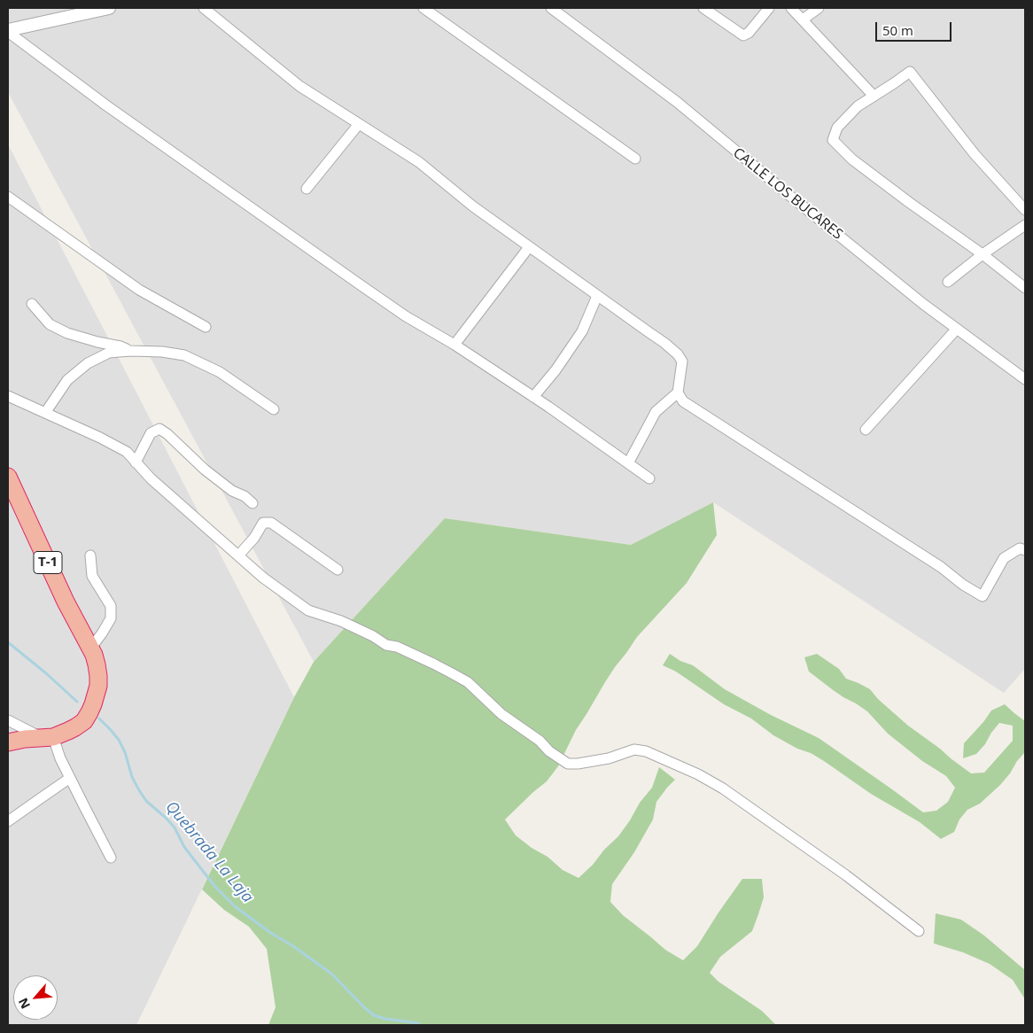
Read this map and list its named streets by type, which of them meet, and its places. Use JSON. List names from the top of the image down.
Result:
{
  "streets": {
    "highway": ["T-1"],
    "street": ["CALLE LOS BUCARES"]
  },
  "water": ["Quebrada La Laja"],
  "scale_bar": "50 m",
  "north": "bottom left"
}
